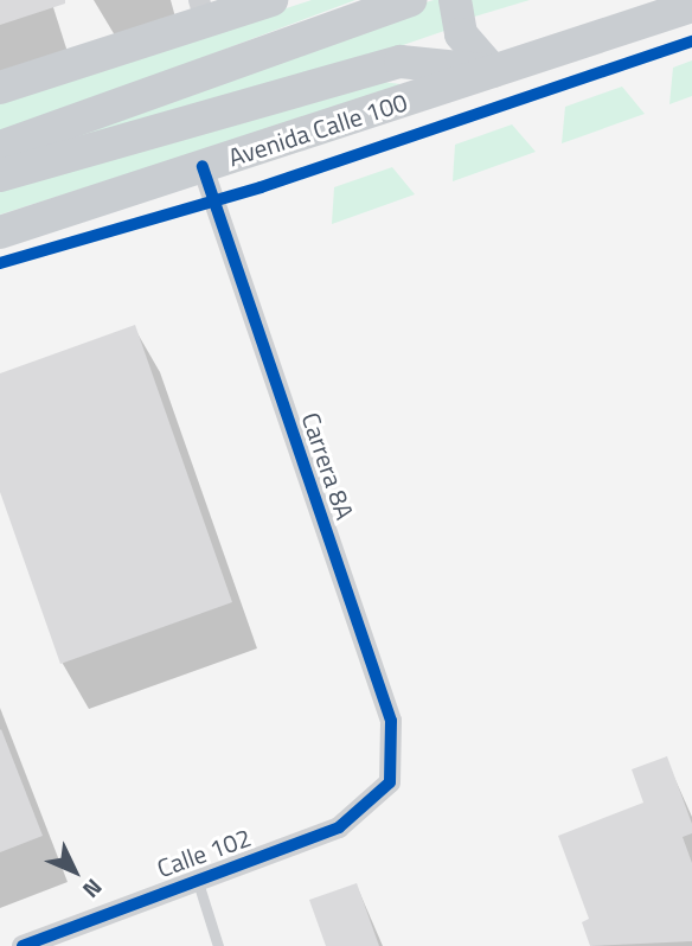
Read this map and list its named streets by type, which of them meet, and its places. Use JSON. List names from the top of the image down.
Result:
{
  "streets": {
    "main road": ["Avenida Calle 100"],
    "street": ["Carrera 8A", "Calle 102"]
  },
  "crossings": [
    ["Avenida Calle 100", "Carrera 8A"],
    ["Carrera 8A", "Calle 102"]
  ],
  "north": "bottom right"
}
